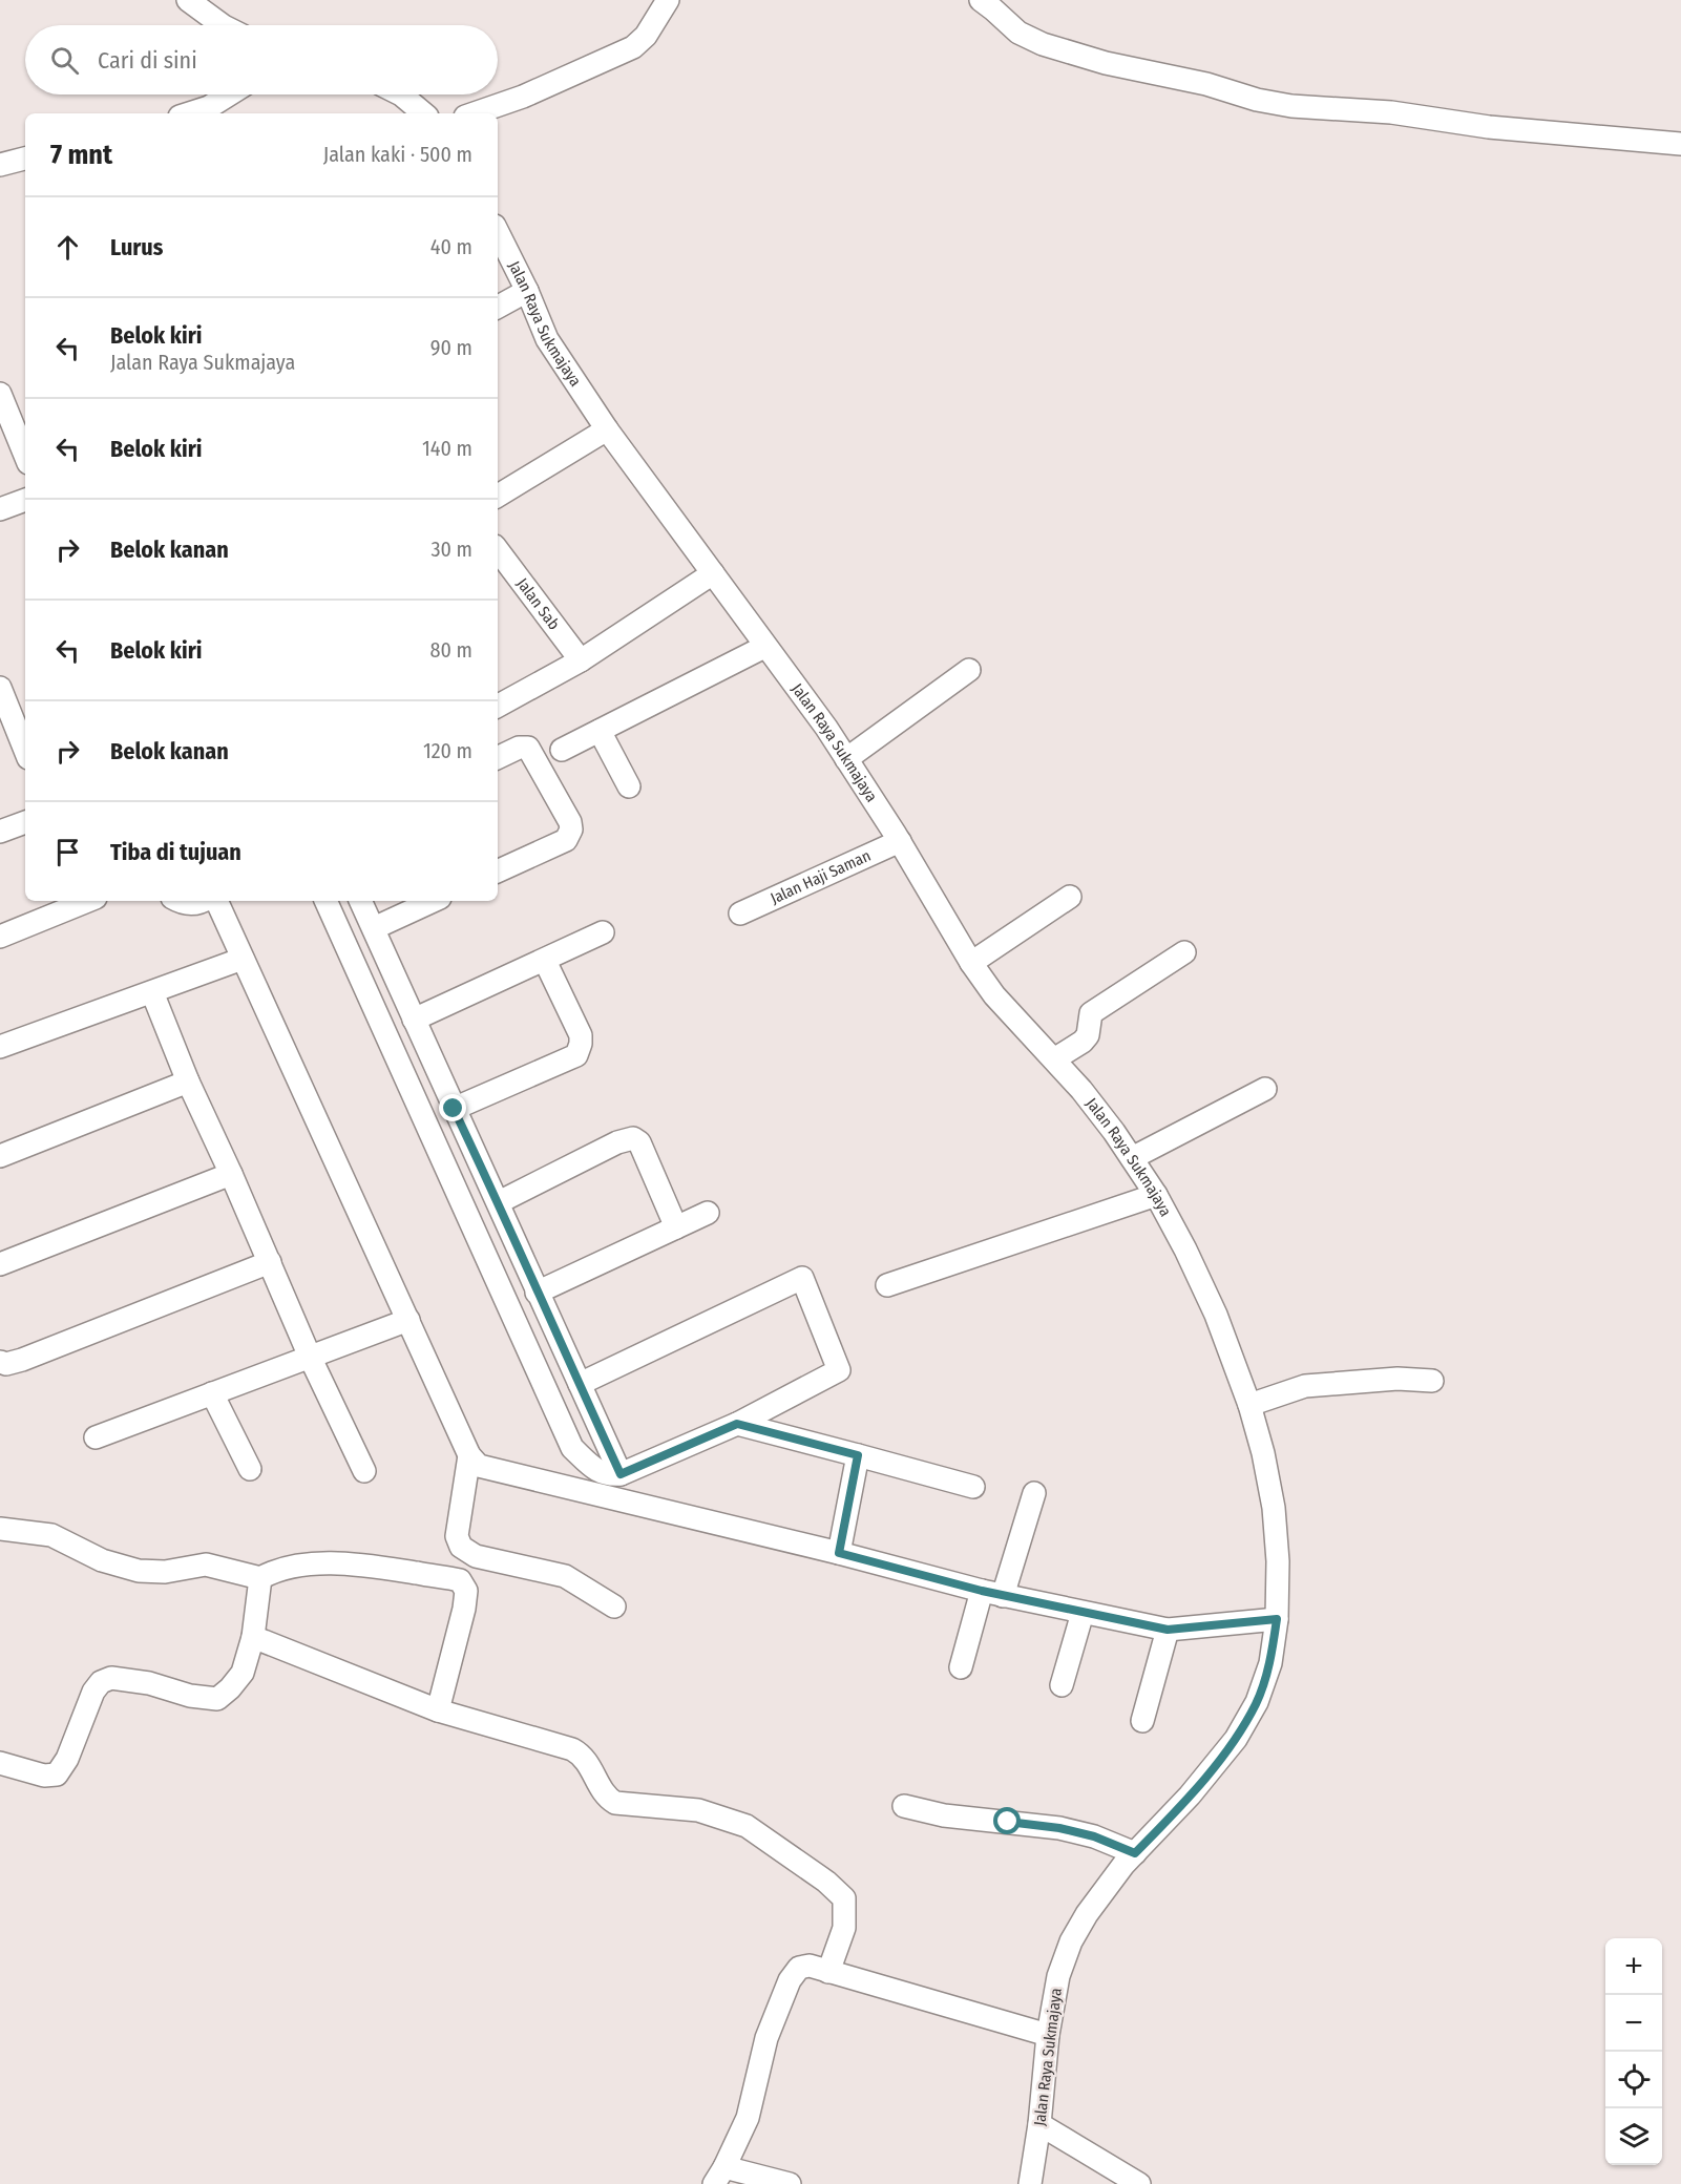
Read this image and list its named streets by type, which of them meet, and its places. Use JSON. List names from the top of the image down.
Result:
{
  "streets": {
    "street": ["Jalan Raya Sukmajaya", "Jalan Sab", "Jalan Haji Saman"]
  },
  "crossings": [
    ["Jalan Raya Sukmajaya", "Jalan Haji Saman"]
  ],
  "page": {
    "search": "Cari di sini",
    "heading": ["7 mnt", "Jalan kaki · 500 m"],
    "list": [
      ["Lurus", "40 m"],
      ["Belok kiri", "Jalan Raya Sukmajaya", "90 m"],
      ["Belok kiri", "140 m"],
      ["Belok kanan", "30 m"],
      ["Belok kiri", "80 m"],
      ["Belok kanan", "120 m"],
      "Tiba di tujuan"
    ],
    "map_buttons": ["+", "−"]
  }
}
